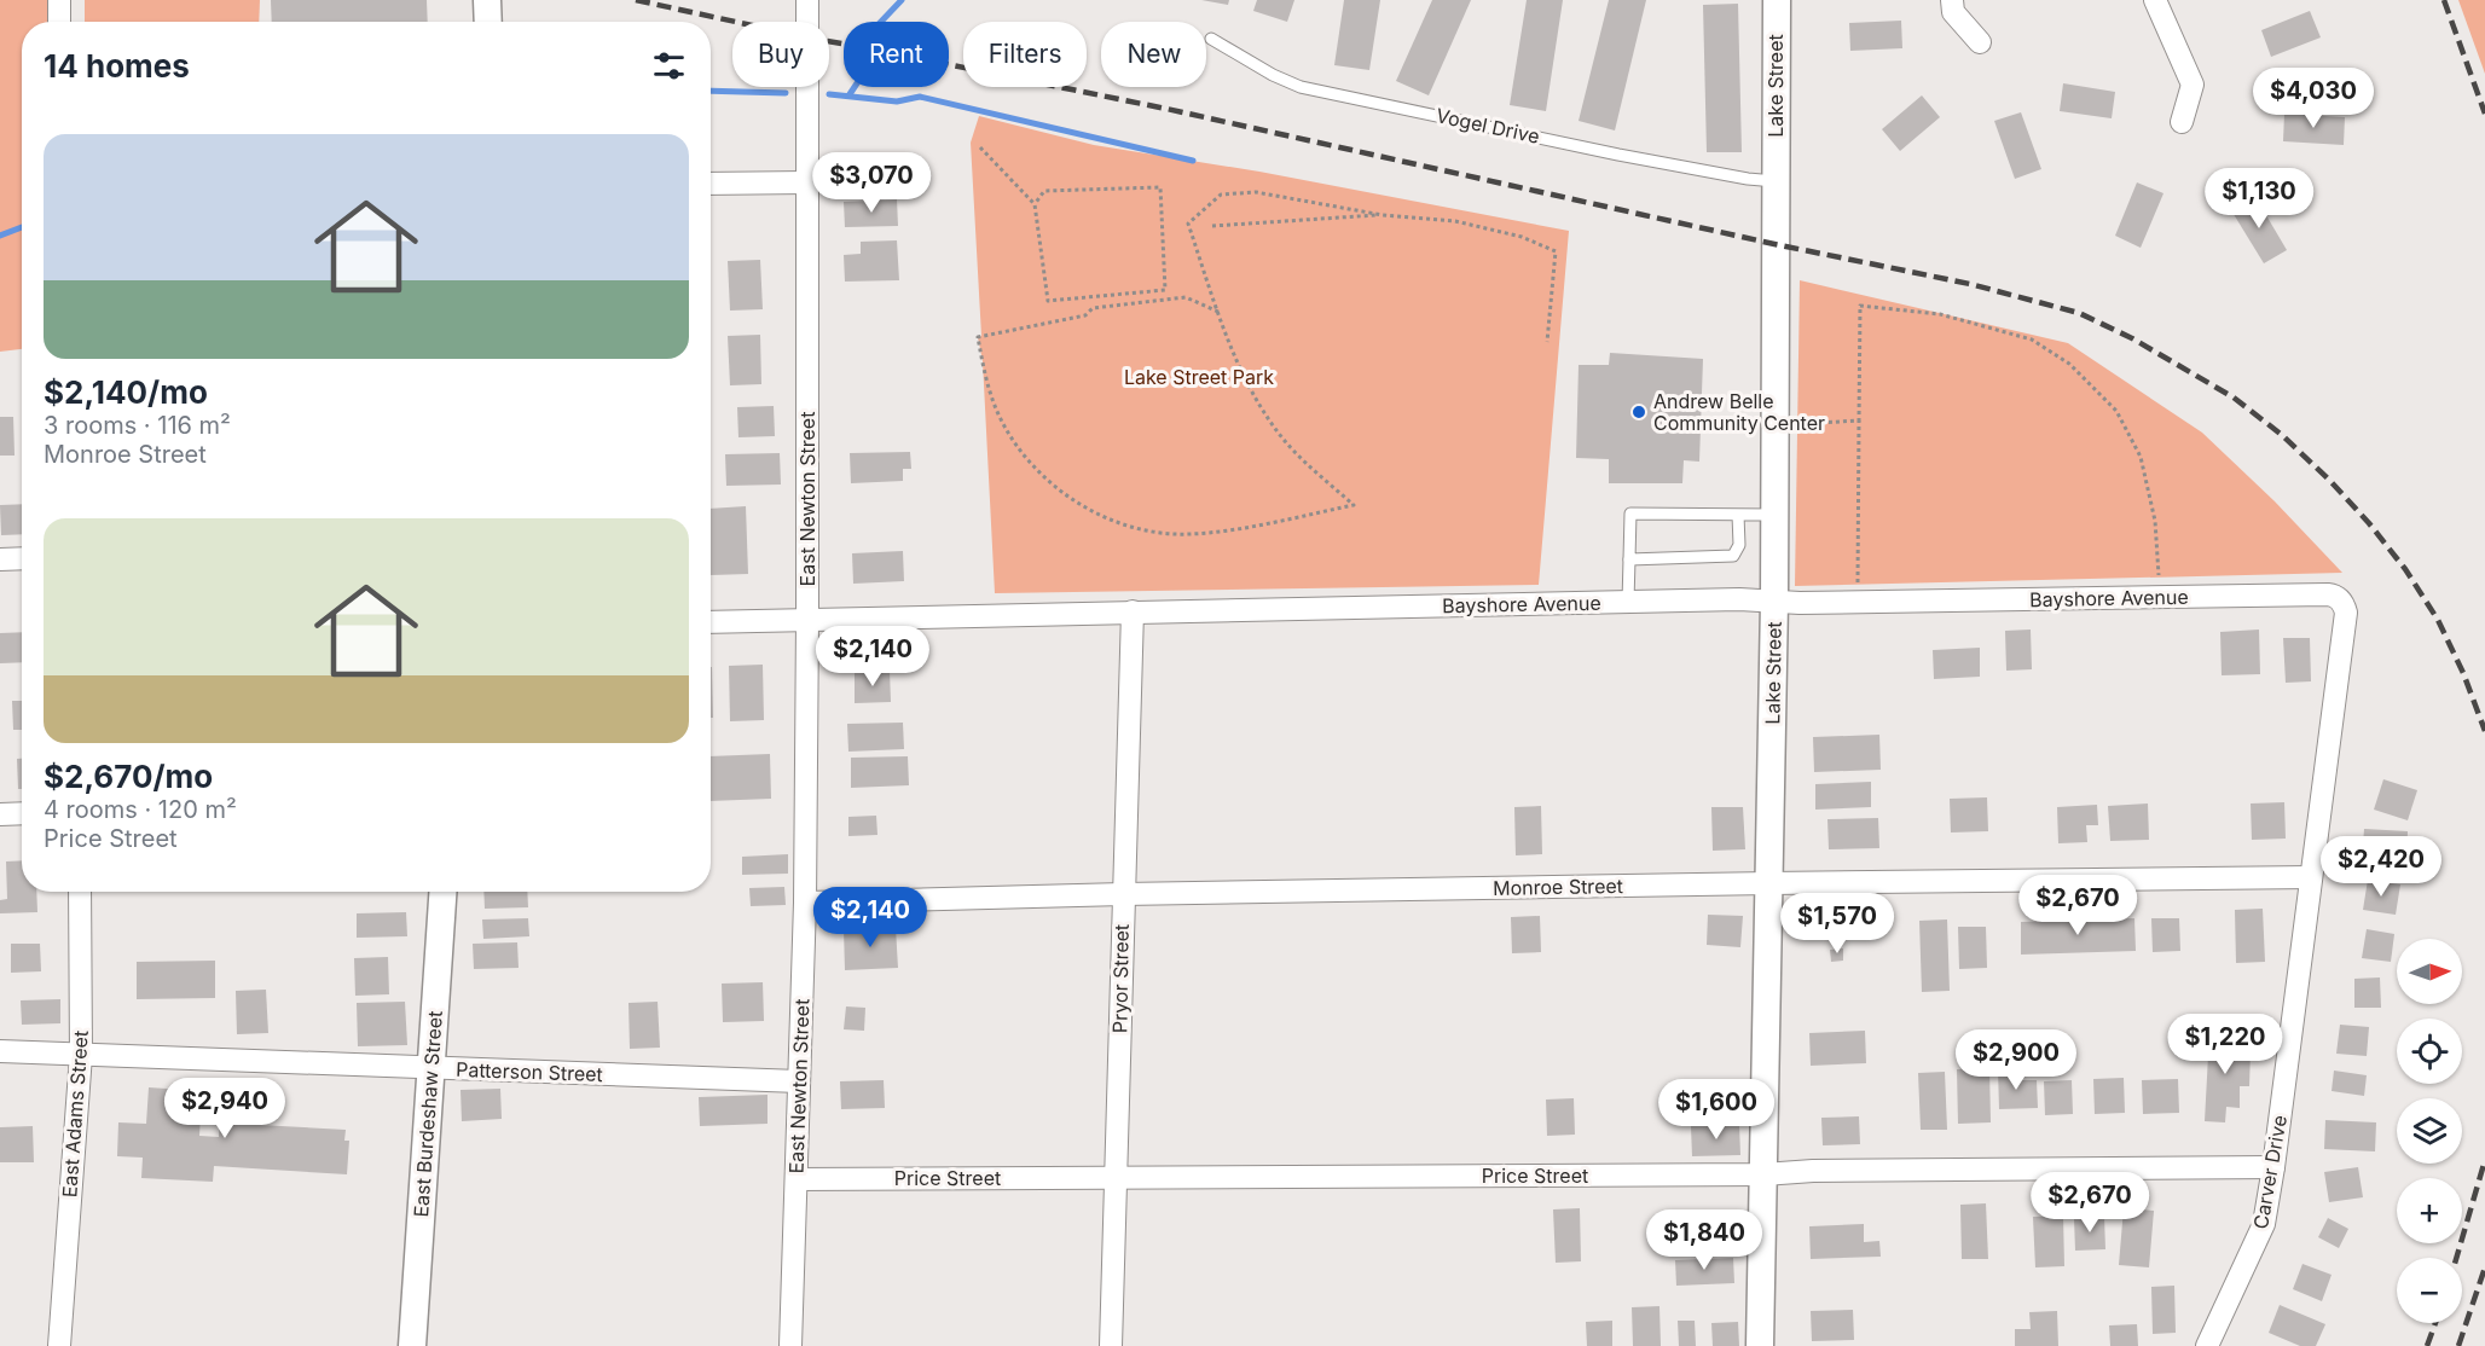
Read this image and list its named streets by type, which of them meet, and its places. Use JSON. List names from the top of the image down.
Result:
{
  "streets": {
    "street": [
      "Lake Street",
      "East Newton Street",
      "Bayshore Avenue",
      "Monroe Street",
      "Pryor Street",
      "Patterson Street",
      "East Adams Street",
      "East Burdeshaw Street",
      "Carver Drive",
      "Price Street"
    ],
    "lane": ["Vogel Drive"]
  },
  "crossings": [
    ["Lake Street", "Vogel Drive"],
    ["Lake Street", "Bayshore Avenue"],
    ["Lake Street", "Monroe Street"],
    ["Lake Street", "Price Street"],
    ["East Newton Street", "Bayshore Avenue"],
    ["East Newton Street", "Monroe Street"],
    ["East Newton Street", "Patterson Street"],
    ["East Newton Street", "Price Street"],
    ["Bayshore Avenue", "Pryor Street"],
    ["Bayshore Avenue", "Carver Drive"],
    ["Monroe Street", "Pryor Street"],
    ["Monroe Street", "Carver Drive"],
    ["Pryor Street", "Price Street"],
    ["Patterson Street", "East Adams Street"],
    ["Patterson Street", "East Burdeshaw Street"],
    ["Carver Drive", "Price Street"]
  ],
  "parks": ["Lake Street Park"],
  "places": ["Andrew Belle Community Center"],
  "north": "right",
  "page": {
    "chip": [
      "Buy",
      "Rent",
      "Filters",
      "New"
    ],
    "heading": "14 homes",
    "price": [
      "$4,030",
      "$3,070",
      "$1,130",
      "$2,140",
      "$2,420",
      "$2,670",
      "$2,140",
      "$1,570",
      "$1,220",
      "$2,900",
      "$2,940",
      "$1,600",
      "$2,670",
      "$1,840"
    ],
    "list": [
      {
        "name": "$2,140/mo",
        "note": "3 rooms · 116 m² · Monroe Street"
      },
      {
        "name": "$2,670/mo",
        "note": "4 rooms · 120 m² · Price Street"
      }
    ],
    "map_buttons": ["+", "−"]
  }
}
